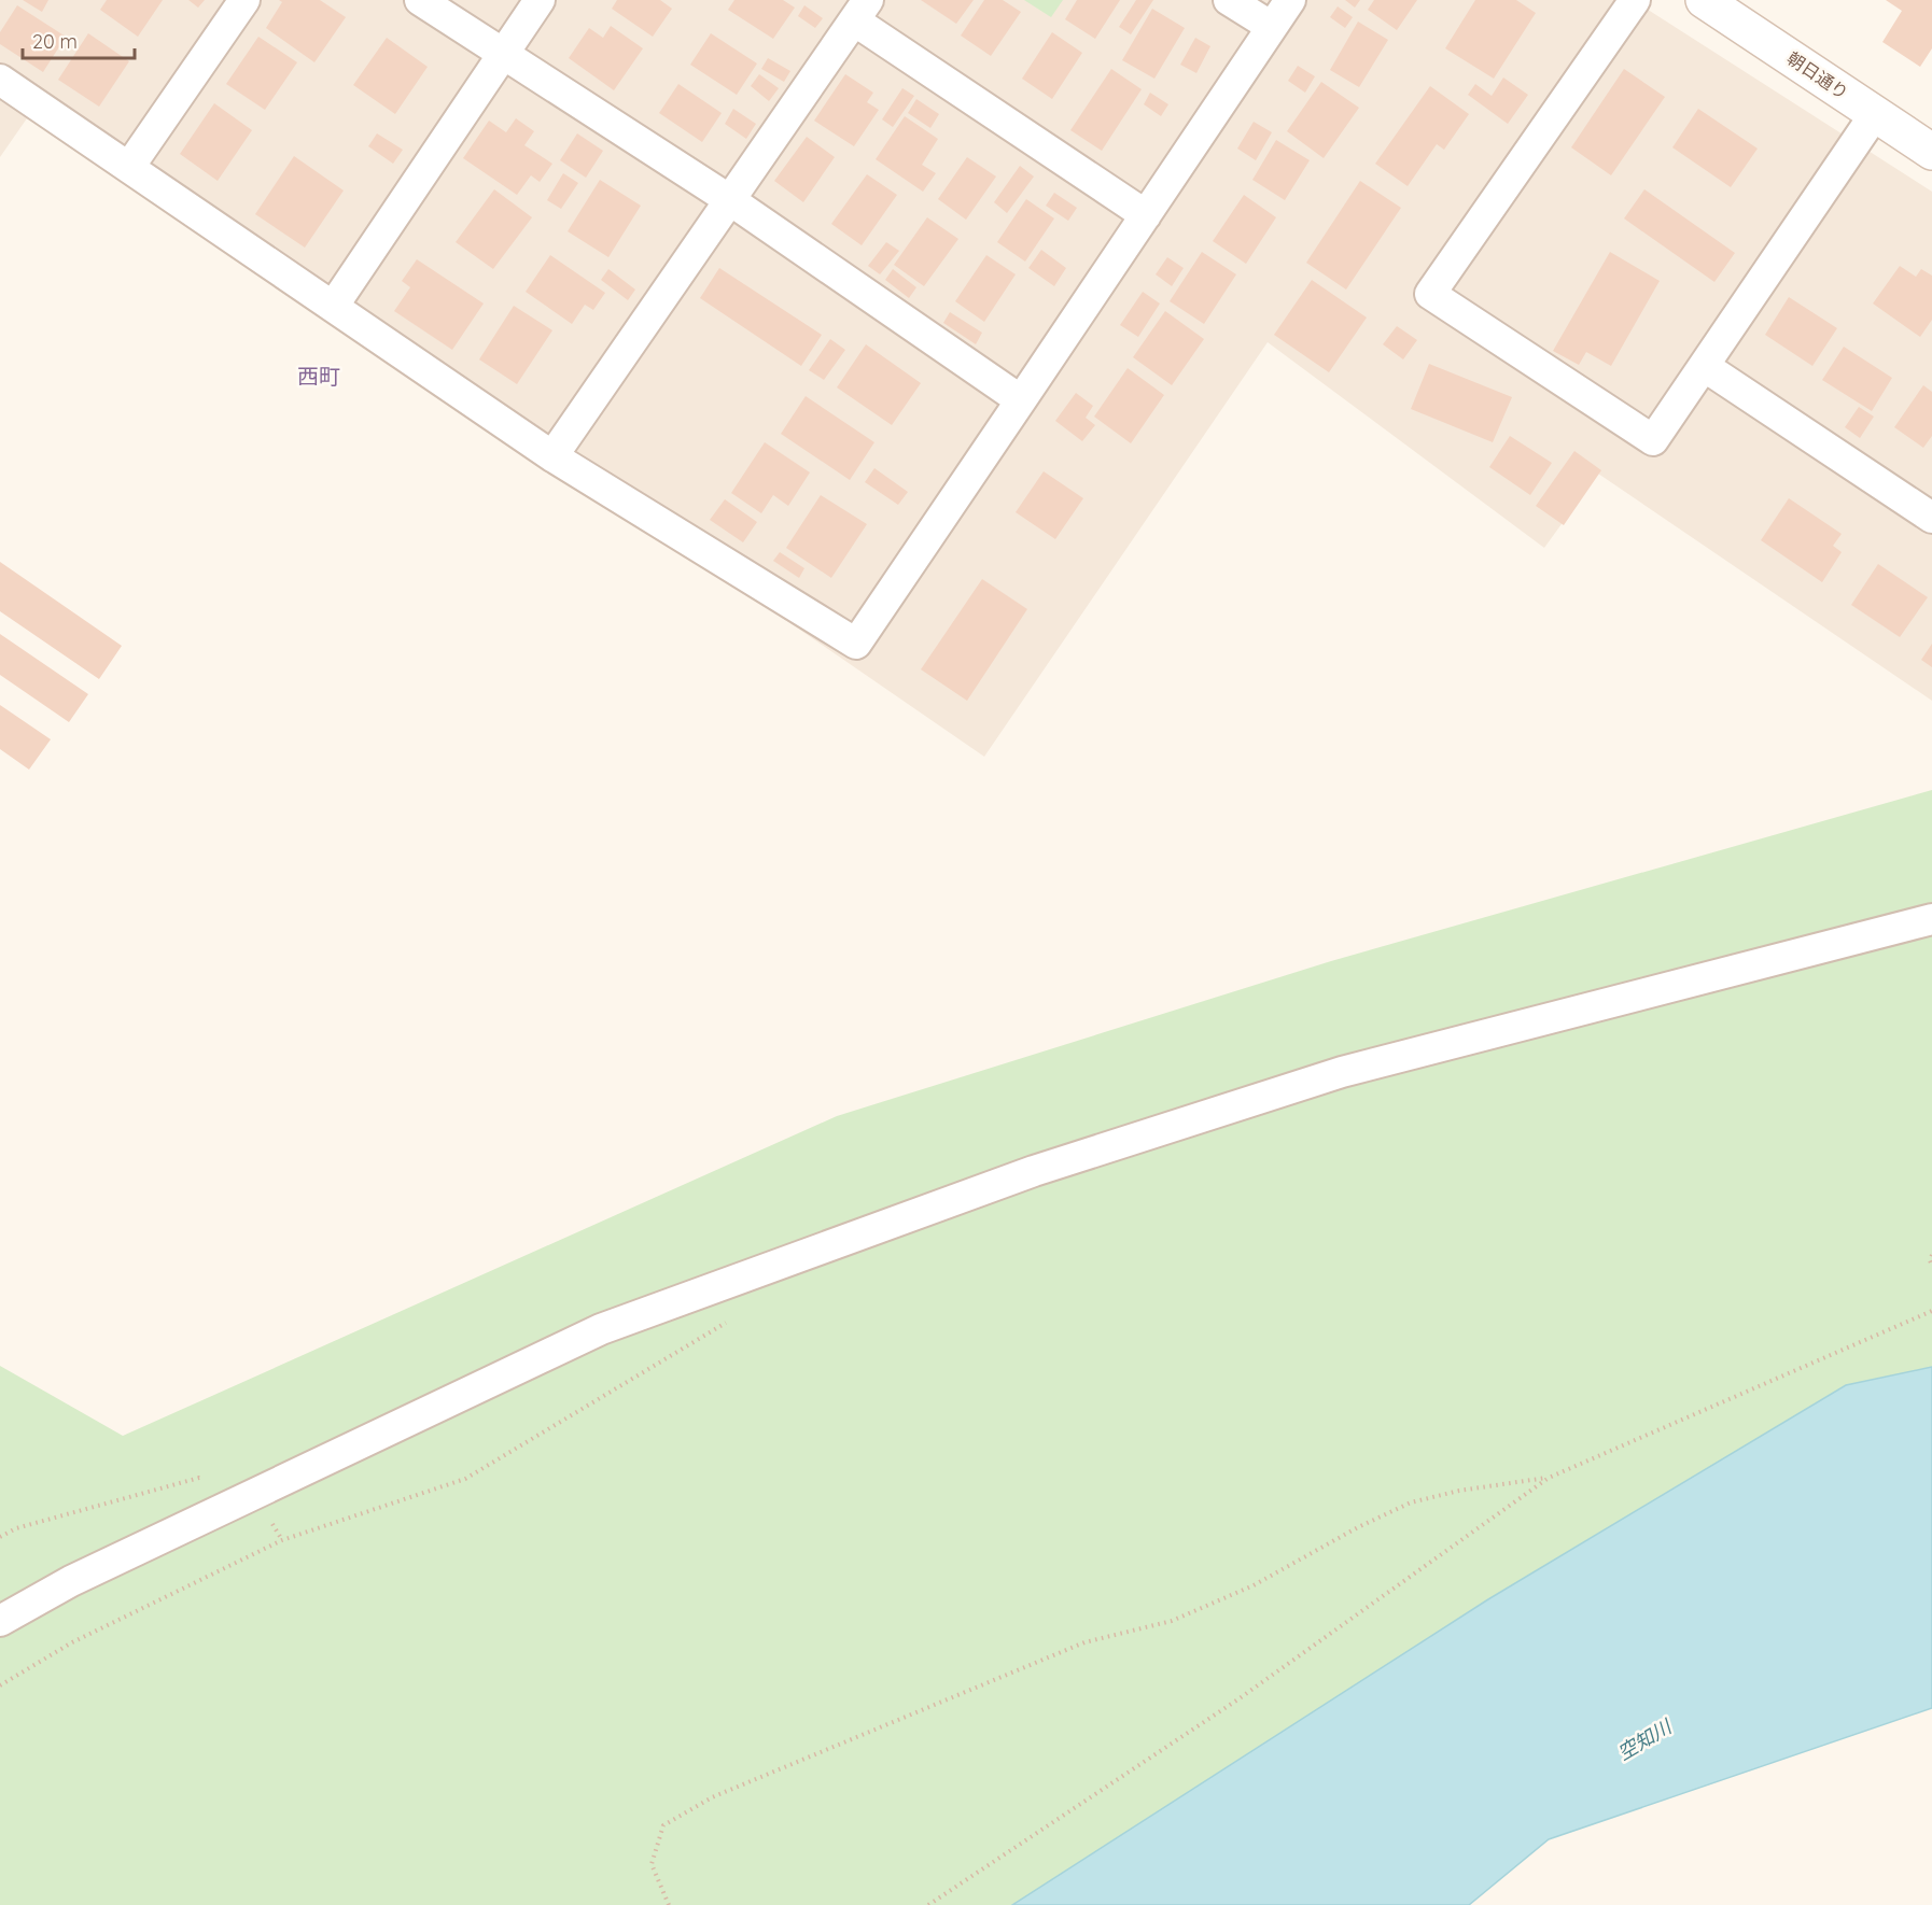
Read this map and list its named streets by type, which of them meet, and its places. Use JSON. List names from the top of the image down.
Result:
{
  "streets": {
    "street": ["朝日通り"]
  },
  "districts": ["西町"],
  "water": ["空知川"],
  "scale_bar": "20 m"
}
